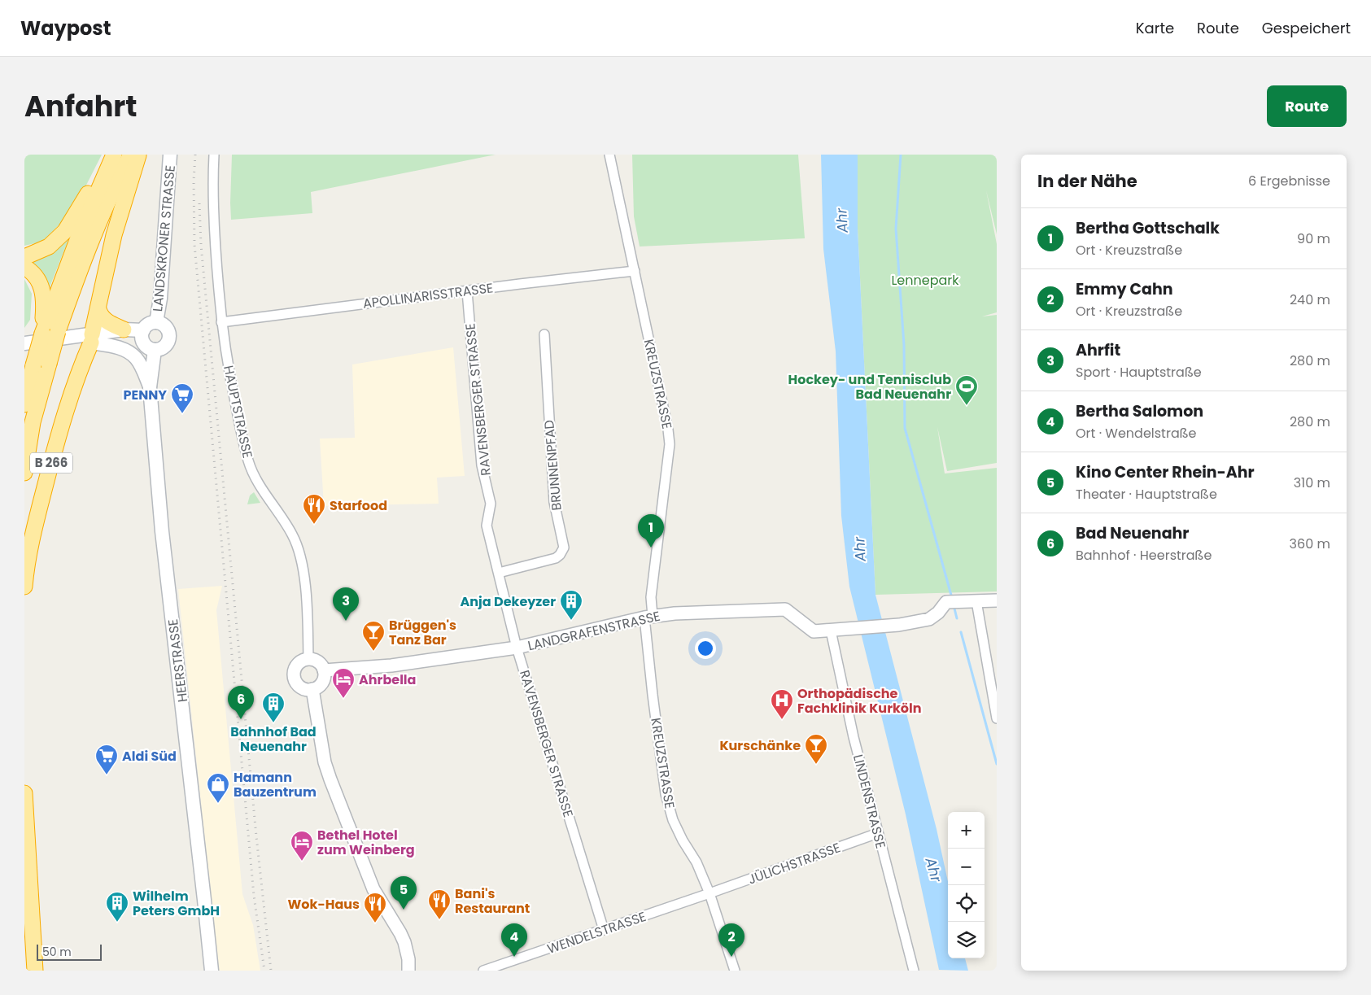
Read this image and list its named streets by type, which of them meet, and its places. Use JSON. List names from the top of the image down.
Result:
{
  "streets": {
    "highway": ["B 266"],
    "main road": ["LANDSKRONER STRASSE", "HEERSTRASSE"],
    "street": [
      "APOLLINARISSTRASSE",
      "KREUZSTRASSE",
      "RAVENSBERGER STRASSE",
      "HAUPTSTRASSE",
      "BRUNNENPFAD",
      "LANDGRAFENSTRASSE",
      "LINDENSTRASSE",
      "JÜLICHSTRASSE",
      "WENDELSTRASSE"
    ]
  },
  "crossings": [
    ["LANDSKRONER STRASSE", "HEERSTRASSE"],
    ["APOLLINARISSTRASSE", "KREUZSTRASSE"],
    ["APOLLINARISSTRASSE", "RAVENSBERGER STRASSE"],
    ["APOLLINARISSTRASSE", "HAUPTSTRASSE"],
    ["KREUZSTRASSE", "LANDGRAFENSTRASSE"],
    ["KREUZSTRASSE", "JÜLICHSTRASSE"],
    ["KREUZSTRASSE", "WENDELSTRASSE"],
    ["RAVENSBERGER STRASSE", "BRUNNENPFAD"],
    ["RAVENSBERGER STRASSE", "LANDGRAFENSTRASSE"],
    ["RAVENSBERGER STRASSE", "WENDELSTRASSE"],
    ["HAUPTSTRASSE", "LANDGRAFENSTRASSE"],
    ["LANDGRAFENSTRASSE", "LINDENSTRASSE"],
    ["LINDENSTRASSE", "JÜLICHSTRASSE"],
    ["JÜLICHSTRASSE", "WENDELSTRASSE"]
  ],
  "water": ["Ahr"],
  "parks": ["Lennepark"],
  "places": {
    "sports": ["Hockey- und Tennisclub Bad Neuenahr"],
    "supermarket": ["PENNY", "Aldi Süd"],
    "restaurant": ["Starfood", "Bani's Restaurant", "Wok-Haus"],
    "building": ["Anja Dekeyzer", "Bahnhof Bad Neuenahr", "Wilhelm Peters GmbH"],
    "bar": ["Brüggen's Tanz Bar", "Kurschänke"],
    "hotel": ["Ahrbella", "Bethel Hotel zum Weinberg"],
    "hospital": ["Orthopädische Fachklinik Kurköln"],
    "shop": ["Hamann Bauzentrum"]
  },
  "scale_bar": "50 m",
  "page": {
    "header": "Waypost",
    "nav": ["Karte", "Route", "Gespeichert"],
    "title": "Anfahrt",
    "buttons": "Route",
    "heading": ["In der Nähe", "6 Ergebnisse"],
    "list": [
      {
        "mark": "1",
        "name": "Bertha Gottschalk",
        "note": "Ort · Kreuzstraße",
        "value": "90 m"
      },
      {
        "mark": "2",
        "name": "Emmy Cahn",
        "note": "Ort · Kreuzstraße",
        "value": "240 m"
      },
      {
        "mark": "3",
        "name": "Ahrfit",
        "note": "Sport · Hauptstraße",
        "value": "280 m"
      },
      {
        "mark": "4",
        "name": "Bertha Salomon",
        "note": "Ort · Wendelstraße",
        "value": "280 m"
      },
      {
        "mark": "5",
        "name": "Kino Center Rhein-Ahr",
        "note": "Theater · Hauptstraße",
        "value": "310 m"
      },
      {
        "mark": "6",
        "name": "Bad Neuenahr",
        "note": "Bahnhof · Heerstraße",
        "value": "360 m"
      }
    ],
    "pins": [
      "1",
      "3",
      "6",
      "5",
      "2",
      "4"
    ],
    "map_buttons": ["+", "−"],
    "scale": "50 m"
  }
}
